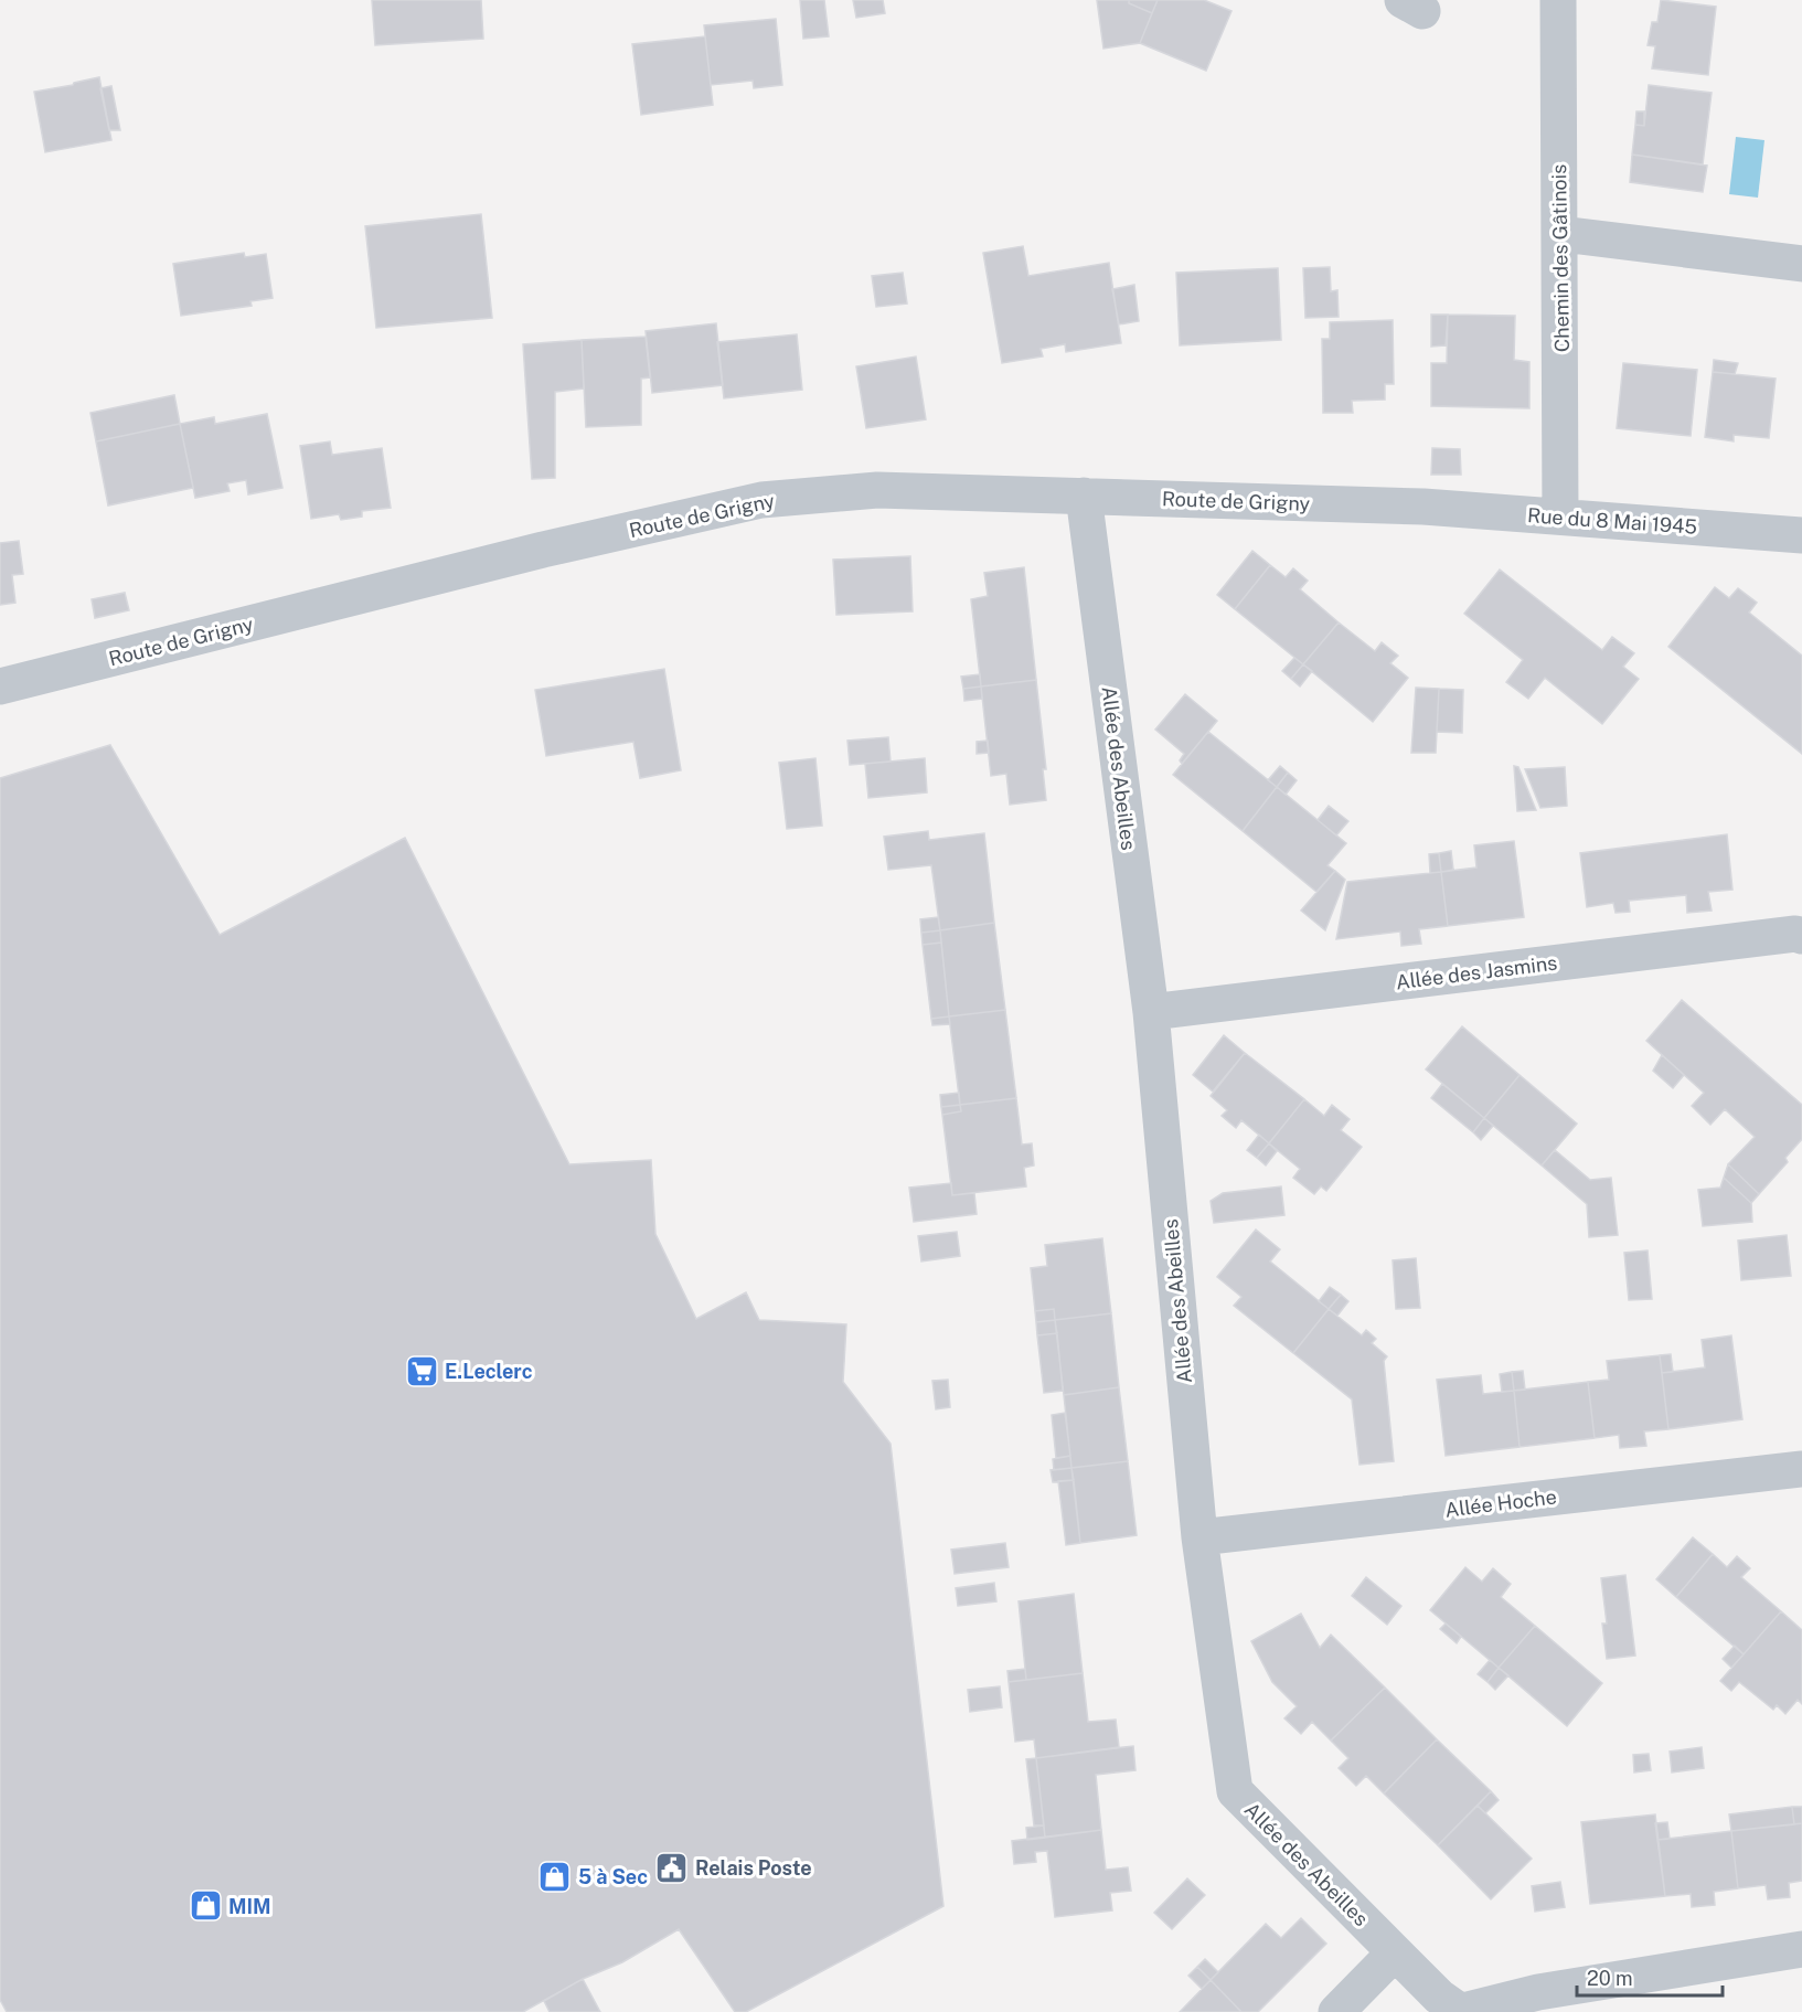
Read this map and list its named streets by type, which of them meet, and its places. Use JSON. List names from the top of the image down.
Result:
{
  "streets": {
    "street": [
      "Chemin des Gâtinois",
      "Route de Grigny",
      "Rue du 8 Mai 1945",
      "Allée des Abeilles",
      "Allée des Jasmins",
      "Allée Hoche"
    ]
  },
  "crossings": [
    ["Chemin des Gâtinois", "Rue du 8 Mai 1945"],
    ["Route de Grigny", "Rue du 8 Mai 1945"],
    ["Route de Grigny", "Allée des Abeilles"],
    ["Allée des Abeilles", "Allée des Jasmins"],
    ["Allée des Abeilles", "Allée Hoche"]
  ],
  "places": {
    "supermarket": ["E.Leclerc"],
    "public building": ["Relais Poste"],
    "shop": ["5 à Sec", "MIM"]
  },
  "scale_bar": "20 m"
}
